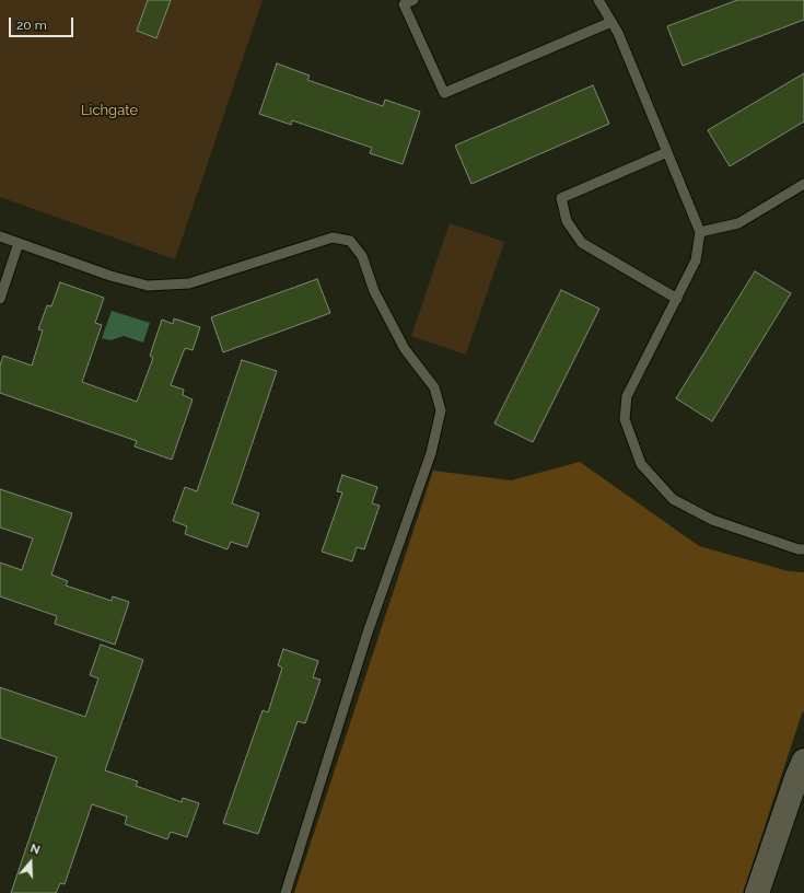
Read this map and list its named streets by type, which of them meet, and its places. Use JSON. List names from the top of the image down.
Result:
{
  "parks": ["Lichgate"],
  "scale_bar": "20 m",
  "north": "top"
}
